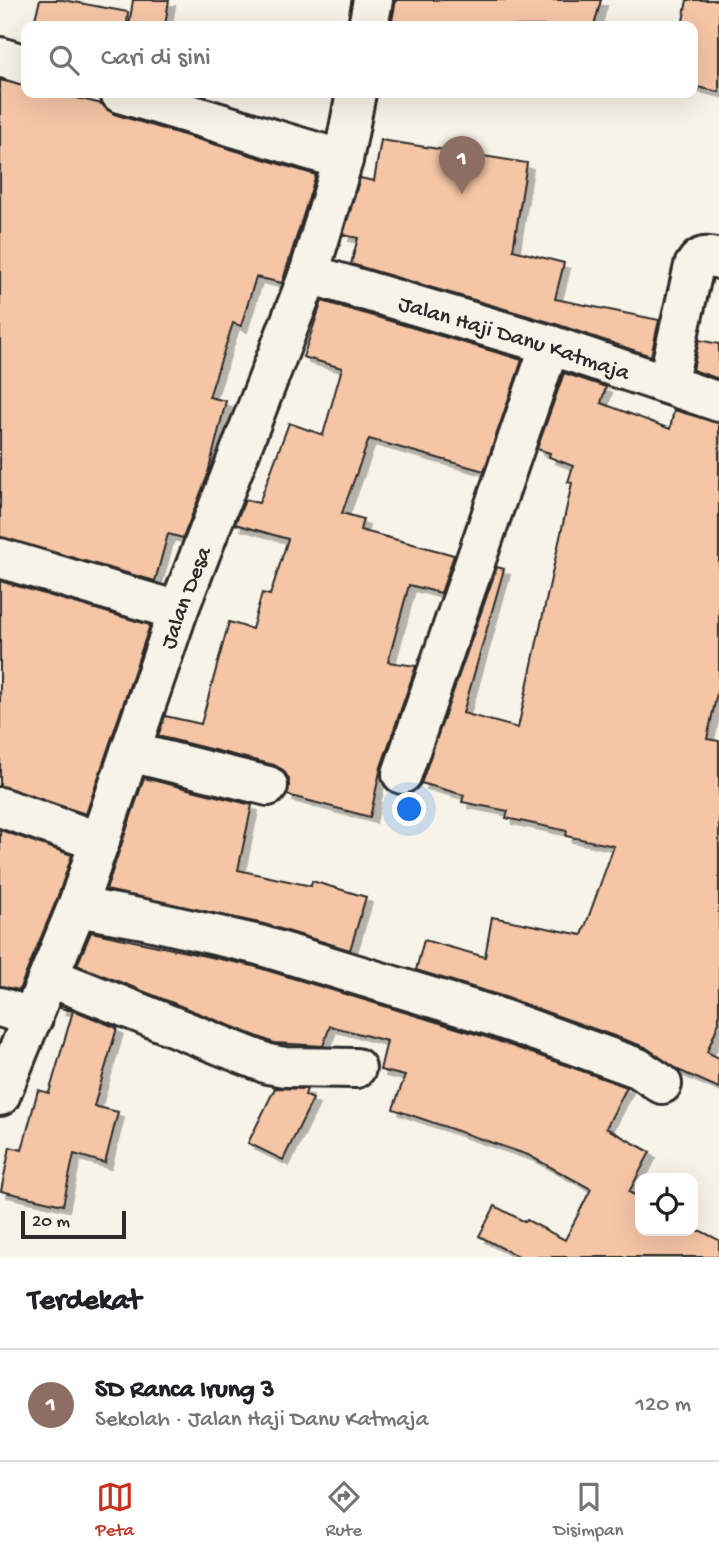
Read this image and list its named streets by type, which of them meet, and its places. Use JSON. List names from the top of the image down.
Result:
{
  "streets": {
    "street": ["Jalan Haji Danu Katmaja", "Jalan Desa"]
  },
  "crossings": [
    ["Jalan Haji Danu Katmaja", "Jalan Desa"]
  ],
  "scale_bar": "20 m",
  "page": {
    "search": "Cari di sini",
    "pins": "1",
    "scale": "20 m",
    "heading": "Terdekat",
    "list": [
      {
        "mark": "1",
        "name": "SD Ranca Irung 3",
        "note": "Sekolah · Jalan Haji Danu Katmaja",
        "value": "120 m"
      }
    ],
    "nav": ["Peta", "Rute", "Disimpan"]
  }
}
